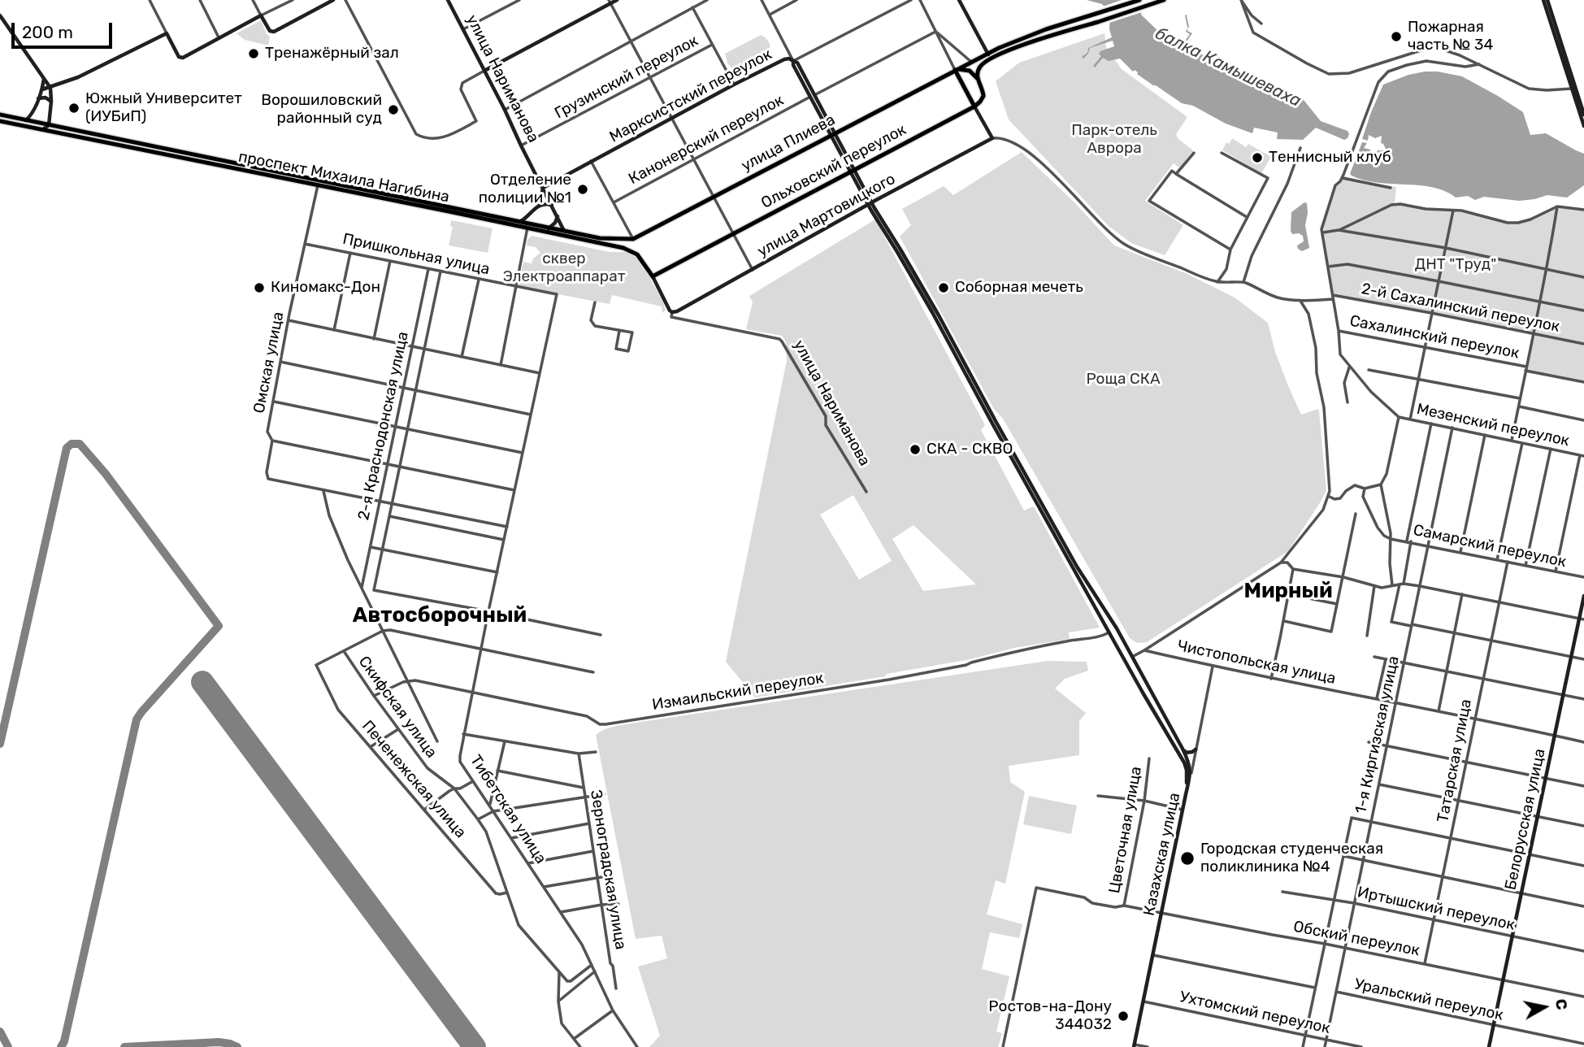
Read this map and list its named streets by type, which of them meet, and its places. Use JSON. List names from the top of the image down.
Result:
{
  "streets": {
    "main road": [
      "улица Нариманова",
      "Марксистский переулок",
      "улица Плиева",
      "Ольховский переулок",
      "проспект Михаила Нагибина",
      "улица Мартовицкого",
      "Белорусская улица",
      "Казахская улица"
    ],
    "street": [
      "Грузинский переулок",
      "Канонерский переулок",
      "Пришкольная улица",
      "2-й Сахалинский переулок",
      "Сахалинский переулок",
      "Омская улица",
      "Мезенский переулок",
      "2-я Краснодонская улица",
      "Самарский переулок",
      "Чистопольская улица",
      "Измаильский переулок",
      "Скифская улица",
      "1-я Киргизская улица",
      "Татарская улица",
      "Печенежская улица",
      "Тибетская улица",
      "Цветочная улица",
      "Зерноградская улица",
      "Иртышский переулок",
      "Обский переулок",
      "Уральский переулок",
      "Ухтомский переулок"
    ]
  },
  "crossings": [
    ["Грузинский переулок", "улица Нариманова"],
    ["улица Нариманова", "Марксистский переулок"],
    ["улица Нариманова", "проспект Михаила Нагибина"],
    ["улица Нариманова", "улица Мартовицкого"],
    ["улица Плиева", "проспект Михаила Нагибина"],
    ["Ольховский переулок", "проспект Михаила Нагибина"],
    ["проспект Михаила Нагибина", "Омская улица"],
    ["Пришкольная улица", "Омская улица"],
    ["Пришкольная улица", "2-я Краснодонская улица"],
    ["Пришкольная улица", "Тибетская улица"],
    ["2-й Сахалинский переулок", "Мезенский переулок"],
    ["Сахалинский переулок", "Мезенский переулок"],
    ["Омская улица", "2-я Краснодонская улица"],
    ["Мезенский переулок", "1-я Киргизская улица"],
    ["2-я Краснодонская улица", "Измаильский переулок"],
    ["Самарский переулок", "1-я Киргизская улица"],
    ["Самарский переулок", "Татарская улица"],
    ["Чистопольская улица", "1-я Киргизская улица"],
    ["Чистопольская улица", "Татарская улица"],
    ["Чистопольская улица", "Белорусская улица"],
    ["Чистопольская улица", "Казахская улица"],
    ["Измаильский переулок", "Тибетская улица"],
    ["Скифская улица", "Печенежская улица"],
    ["1-я Киргизская улица", "Иртышский переулок"],
    ["1-я Киргизская улица", "Обский переулок"],
    ["1-я Киргизская улица", "Уральский переулок"],
    ["1-я Киргизская улица", "Ухтомский переулок"],
    ["Татарская улица", "Иртышский переулок"],
    ["Татарская улица", "Обский переулок"],
    ["Белорусская улица", "Иртышский переулок"],
    ["Белорусская улица", "Обский переулок"],
    ["Белорусская улица", "Уральский переулок"],
    ["Цветочная улица", "Обский переулок"],
    ["Казахская улица", "Обский переулок"],
    ["Казахская улица", "Ухтомский переулок"]
  ],
  "districts": ["Мирный", "Автосборочный"],
  "water": ["балка Камышеваха"],
  "parks": [
    "Парк-отель Аврора",
    "cквер Электроаппарат",
    "ДНТ \"Труд\"",
    "Роща СКА"
  ],
  "places": [
    "Пожарная часть № 34",
    "Тренажёрный зал",
    "Южный Университет (ИУБиП)",
    "Ворошиловский районный суд",
    "Теннисный клуб",
    "Отделение полиции №1",
    "Киномакс-Дон",
    "Соборная мечеть",
    "СКА - СКВО",
    "Городская студенческая поликлиника №4",
    "Ростов-на-Дону 344032"
  ],
  "scale_bar": "200 m",
  "north": "right"
}
